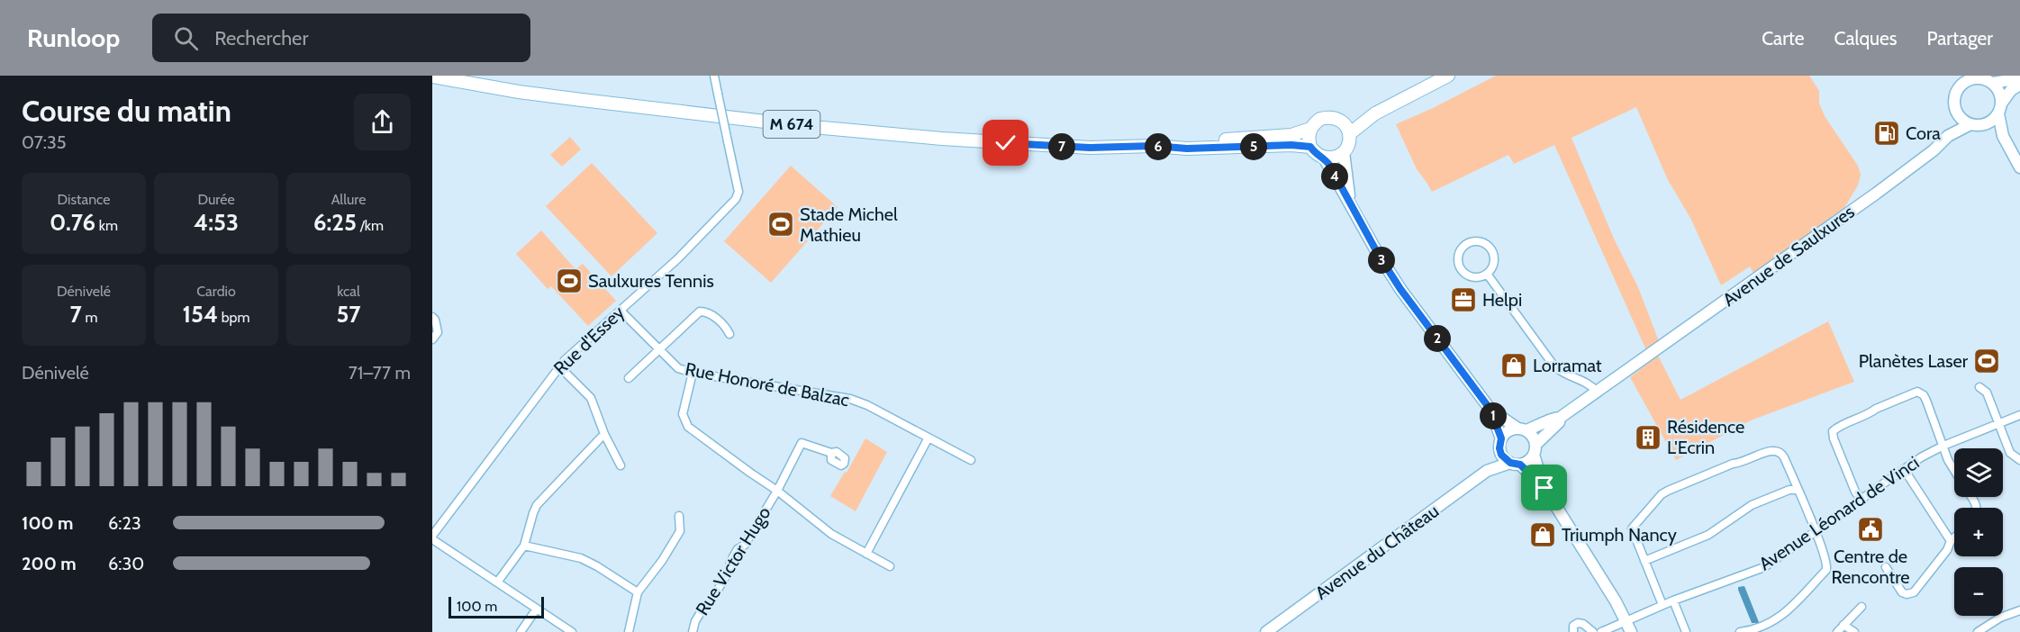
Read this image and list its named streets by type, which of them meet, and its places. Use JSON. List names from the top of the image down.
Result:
{
  "streets": {
    "main road": ["M 674", "Avenue de Saulxures", "Avenue du Château"],
    "street": [
      "Rue d'Essey",
      "Rue Honoré de Balzac",
      "Avenue Léonard de Vinci",
      "Rue Victor Hugo"
    ]
  },
  "crossings": [
    ["Rue d'Essey", "Rue Honoré de Balzac"]
  ],
  "places": {
    "fuel station": ["Cora"],
    "sports": ["Stade Michel Mathieu", "Saulxures Tennis", "Planètes Laser"],
    "office": ["Helpi"],
    "shop": ["Lorramat", "Triumph Nancy"],
    "building": ["Résidence L'Ecrin"],
    "public building": ["Centre de Rencontre"]
  },
  "scale_bar": "100 m",
  "page": {
    "header": "Runloop",
    "search": "Rechercher",
    "nav": ["Carte", "Calques", "Partager"],
    "heading": ["Course du matin", "07:35"],
    "pins": [
      "5",
      "6",
      "7",
      "4",
      "3",
      "2",
      "1"
    ],
    "stats": [
      ["Distance", "0.76 km"],
      ["Durée", "4:53"],
      ["Allure", "6:25 /km"],
      ["Dénivelé", "7 m"],
      ["Cardio", "154 bpm"],
      ["kcal", "57"]
    ],
    "chart": ["Dénivelé", "71–77 m"],
    "map_buttons": ["+", "−"],
    "list": [
      {
        "name": "100 m",
        "note": "6:23"
      },
      {
        "name": "200 m",
        "note": "6:30"
      }
    ],
    "scale": "100 m"
  }
}
